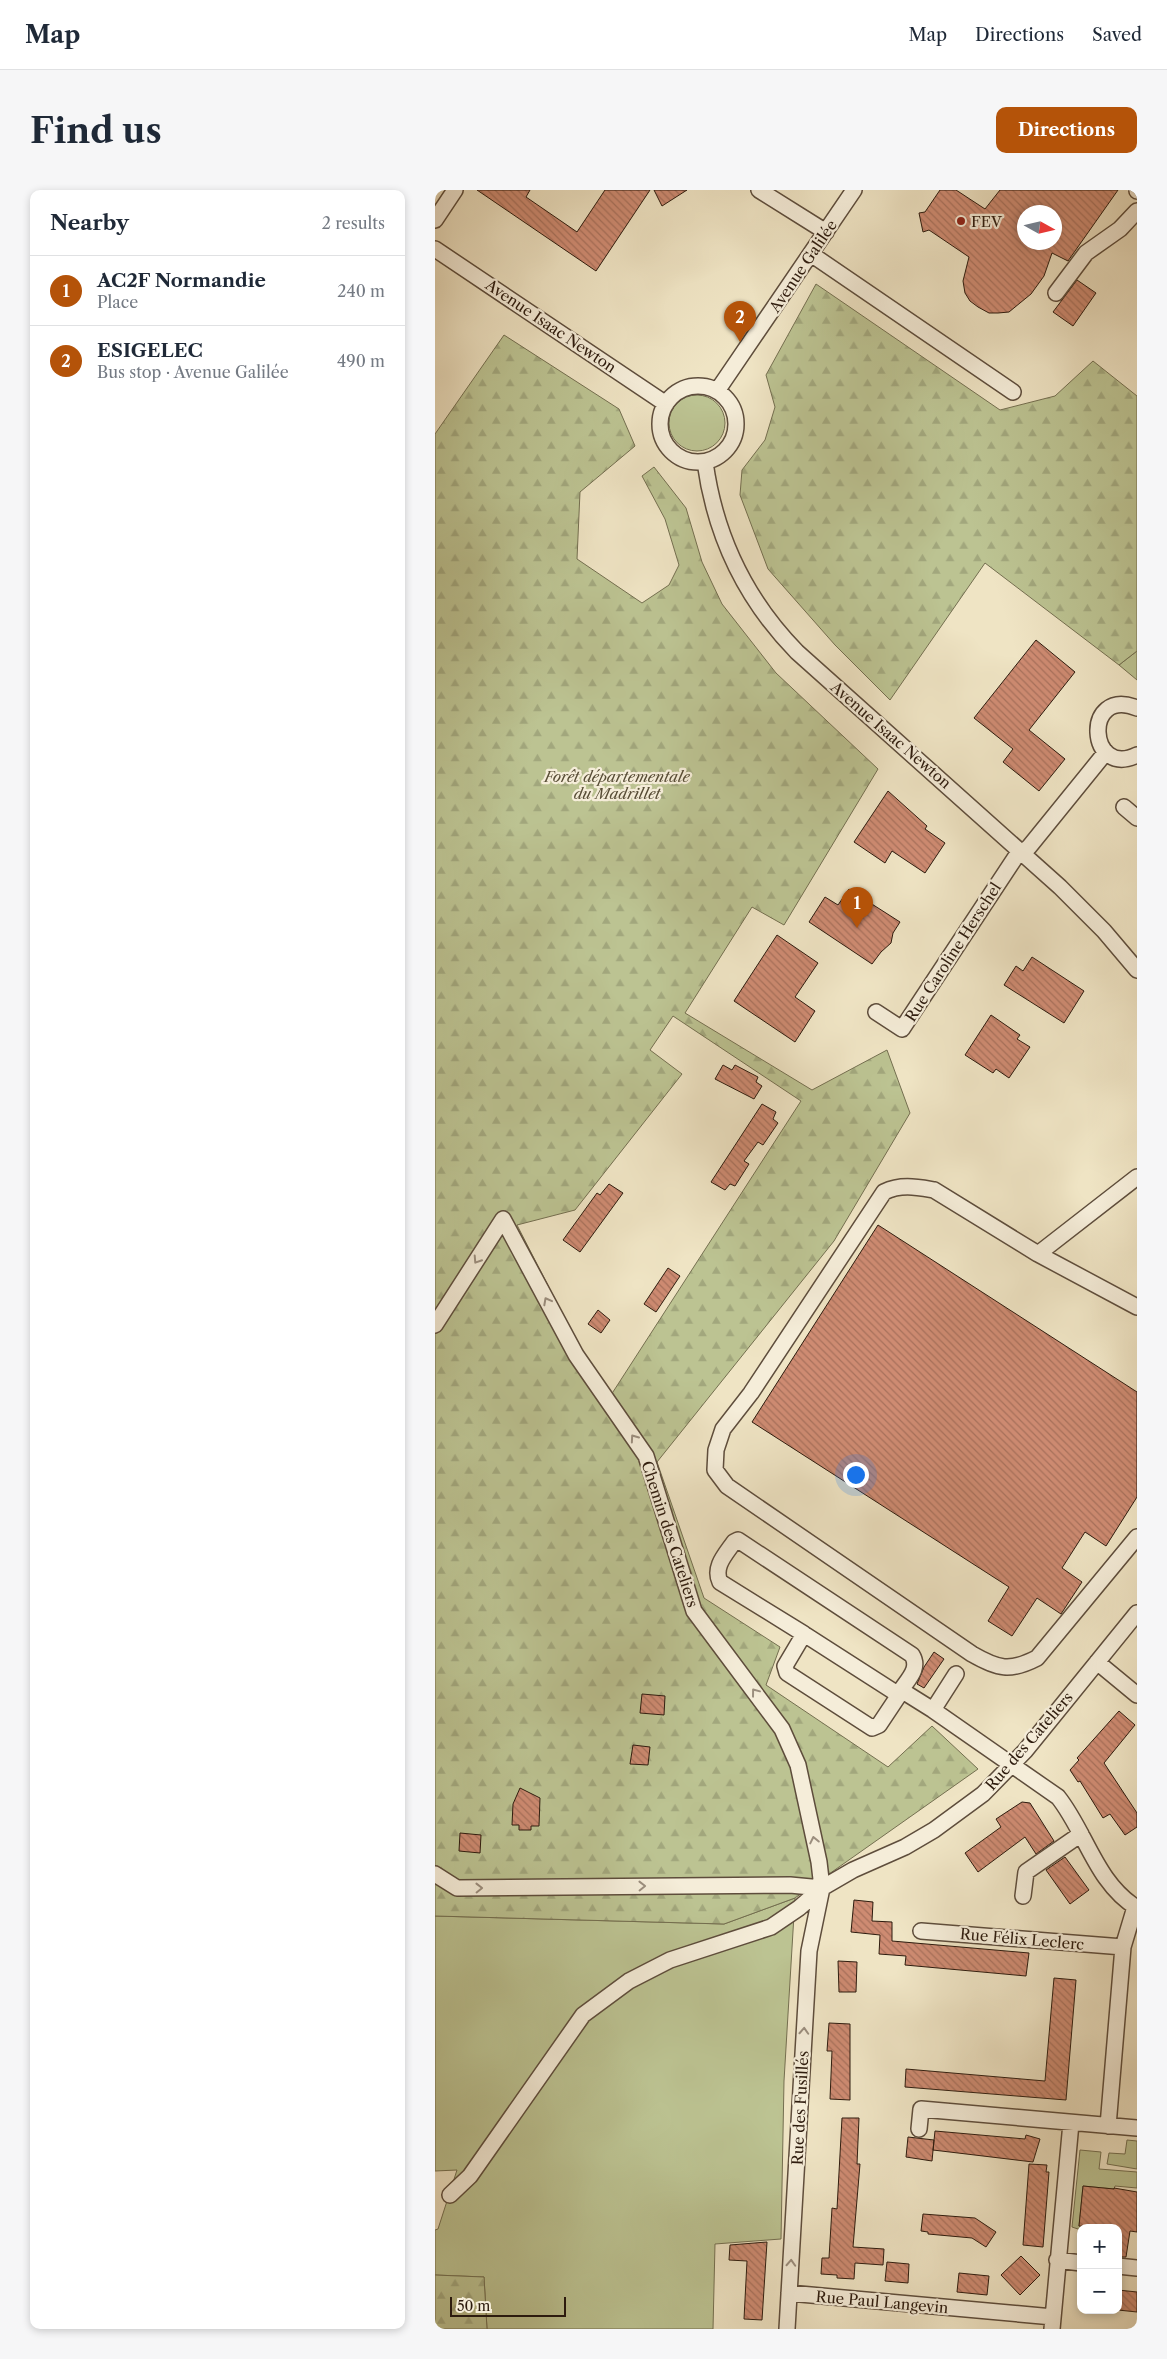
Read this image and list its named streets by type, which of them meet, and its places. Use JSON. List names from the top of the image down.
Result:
{
  "streets": {
    "street": [
      "Avenue Galilée",
      "Avenue Isaac Newton",
      "Rue Caroline Herschel",
      "Chemin des Cateliers",
      "Rue des Cateliers",
      "Rue Félix Leclerc",
      "Rue des Fusillés",
      "Rue Paul Langevin"
    ]
  },
  "crossings": [
    ["Avenue Galilée", "Avenue Isaac Newton"],
    ["Avenue Isaac Newton", "Rue Caroline Herschel"],
    ["Chemin des Cateliers", "Rue des Cateliers"],
    ["Chemin des Cateliers", "Rue des Fusillés"],
    ["Rue des Cateliers", "Rue des Fusillés"],
    ["Rue des Fusillés", "Rue Paul Langevin"]
  ],
  "one_way": ["Rue des Fusillés"],
  "parks": ["Forêt départementale du Madrillet"],
  "places": ["FEV"],
  "scale_bar": "50 m",
  "north": "right",
  "page": {
    "header": "Map",
    "nav": ["Map", "Directions", "Saved"],
    "buttons": "Directions",
    "title": "Find us",
    "heading": ["Nearby", "2 results"],
    "list": [
      {
        "mark": "1",
        "name": "AC2F Normandie",
        "note": "Place",
        "value": "240 m"
      },
      {
        "mark": "2",
        "name": "ESIGELEC",
        "note": "Bus stop · Avenue Galilée",
        "value": "490 m"
      }
    ],
    "pins": ["2", "1"],
    "map_buttons": ["+", "−"],
    "scale": "50 m"
  }
}
